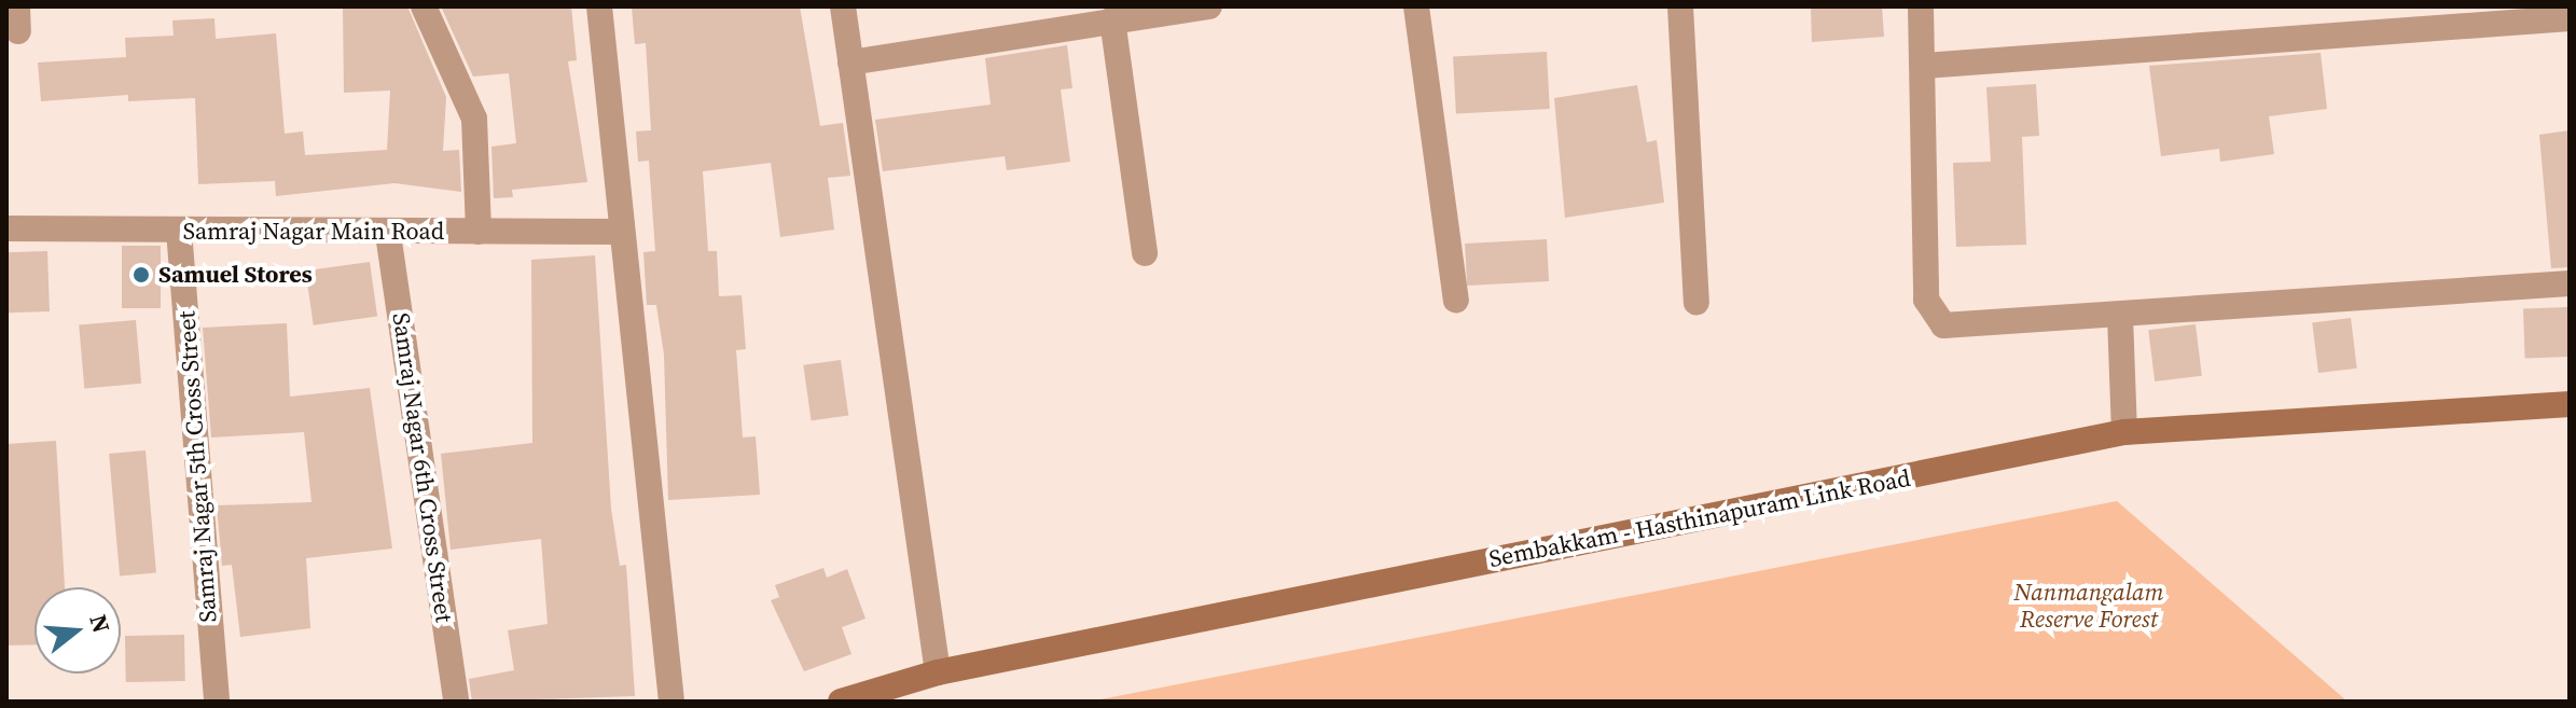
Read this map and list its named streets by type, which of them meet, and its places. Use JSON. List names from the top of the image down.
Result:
{
  "streets": {
    "street": [
      "Samraj Nagar Main Road",
      "Samraj Nagar 5th Cross Street",
      "Samraj Nagar 6th Cross Street",
      "Sembakkam - Hasthinapuram Link Road"
    ]
  },
  "crossings": [
    ["Samraj Nagar Main Road", "Samraj Nagar 5th Cross Street"],
    ["Samraj Nagar Main Road", "Samraj Nagar 6th Cross Street"]
  ],
  "parks": ["Nanmangalam Reserve Forest"],
  "places": ["Samuel Stores"],
  "north": "right"
}
